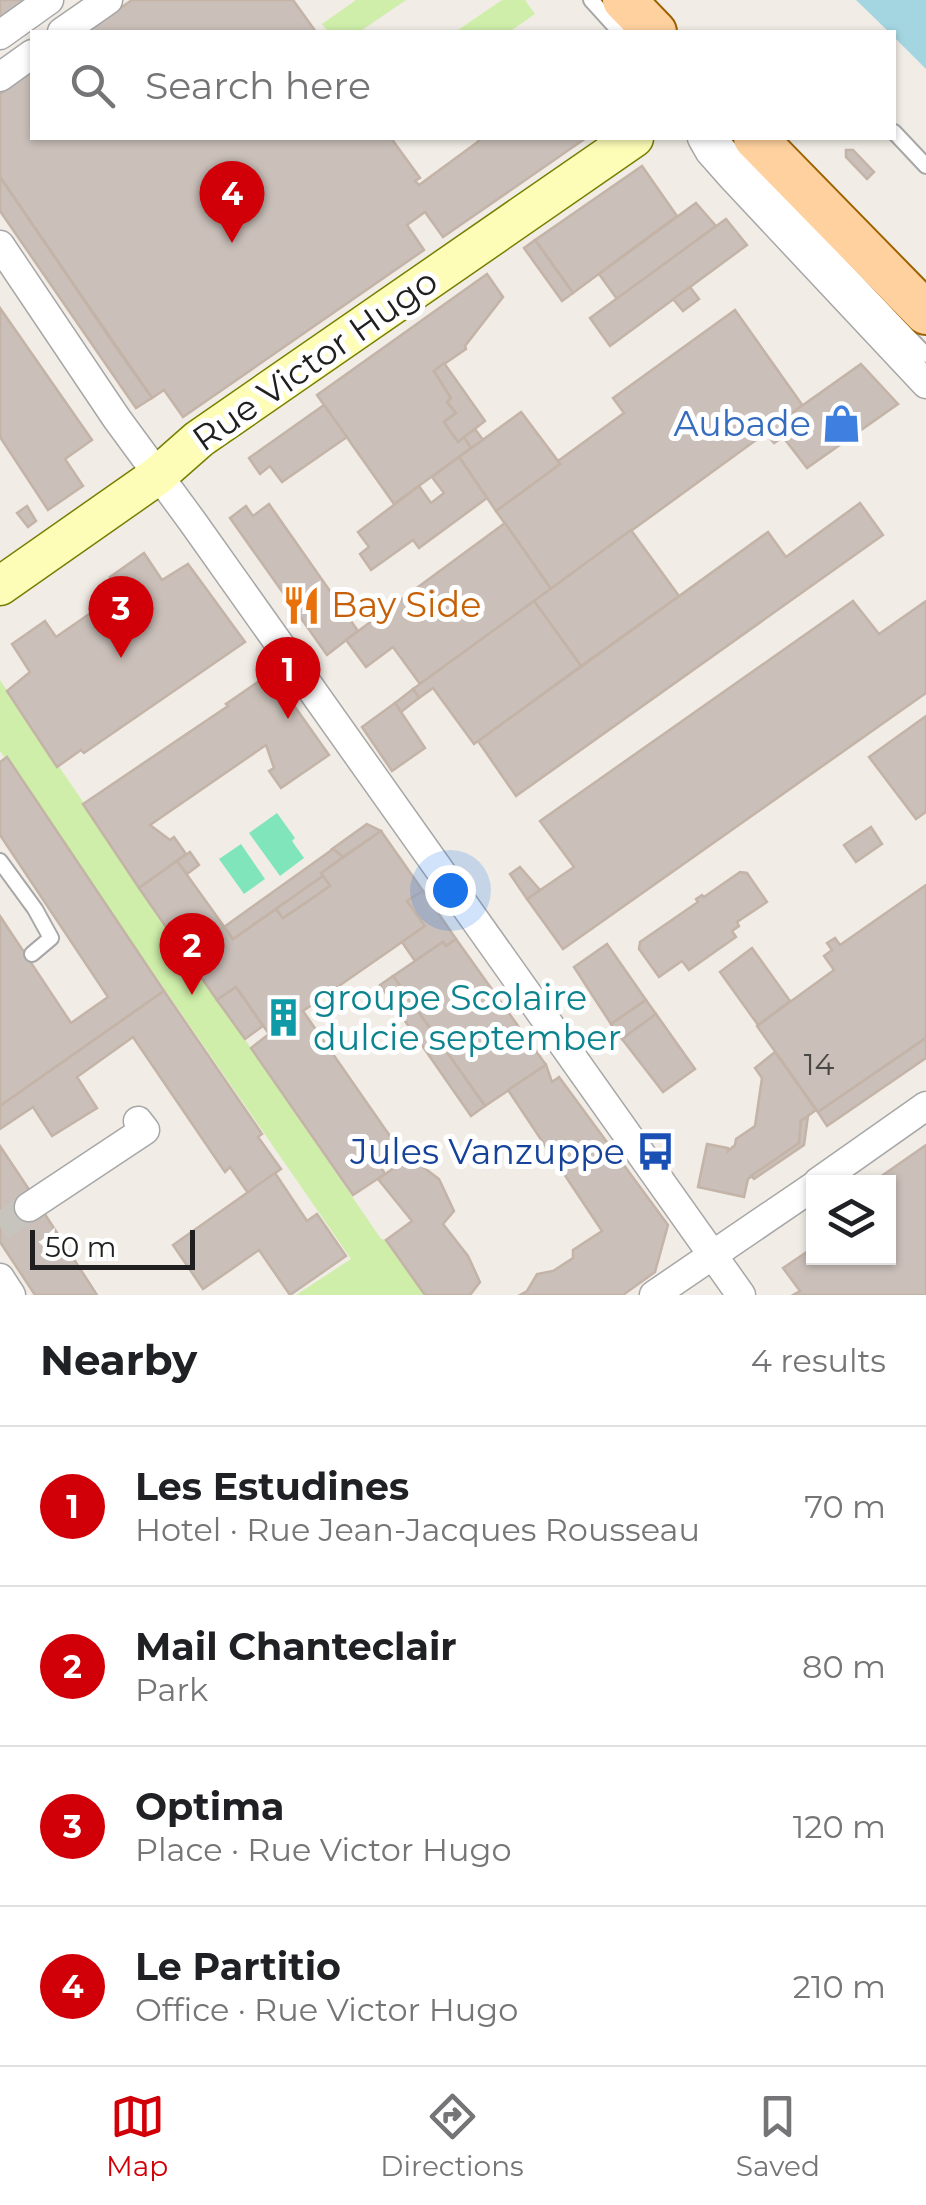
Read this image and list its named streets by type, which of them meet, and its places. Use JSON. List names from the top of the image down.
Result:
{
  "streets": {
    "main road": ["Rue Victor Hugo"]
  },
  "places": {
    "shop": ["Aubade"],
    "restaurant": ["Bay Side"],
    "building": ["groupe Scolaire dulcie september"],
    "bus stop": ["Jules Vanzuppe"]
  },
  "house_numbers": ["14"],
  "scale_bar": "50 m",
  "page": {
    "search": "Search here",
    "pins": [
      "4",
      "3",
      "1",
      "2"
    ],
    "scale": "50 m",
    "heading": ["Nearby", "4 results"],
    "list": [
      {
        "mark": "1",
        "name": "Les Estudines",
        "note": "Hotel · Rue Jean-Jacques Rousseau",
        "value": "70 m"
      },
      {
        "mark": "2",
        "name": "Mail Chanteclair",
        "note": "Park",
        "value": "80 m"
      },
      {
        "mark": "3",
        "name": "Optima",
        "note": "Place · Rue Victor Hugo",
        "value": "120 m"
      },
      {
        "mark": "4",
        "name": "Le Partitio",
        "note": "Office · Rue Victor Hugo",
        "value": "210 m"
      }
    ],
    "nav": ["Map", "Directions", "Saved"]
  }
}
